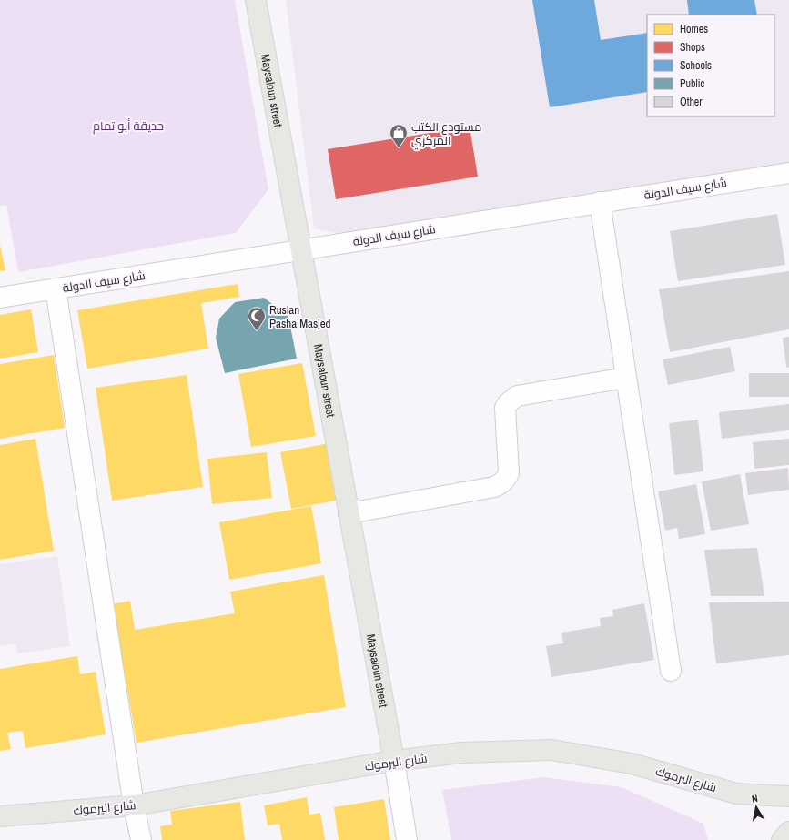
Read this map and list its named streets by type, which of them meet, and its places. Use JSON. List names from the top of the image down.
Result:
{
  "streets": {
    "main road": ["Maysaloun street", "شارع اليرموك"],
    "street": ["شارع سيف الدولة"]
  },
  "crossings": [
    ["Maysaloun street", "شارع سيف الدولة"],
    ["Maysaloun street", "شارع اليرموك"]
  ],
  "parks": ["حديقة أبو تمام"],
  "places": {
    "shop": ["مستودع الكتب المركزي"],
    "mosque": ["Ruslan Pasha Masjed"]
  },
  "legend": [
    "Homes",
    "Shops",
    "Schools",
    "Public",
    "Other"
  ],
  "north": "top"
}
